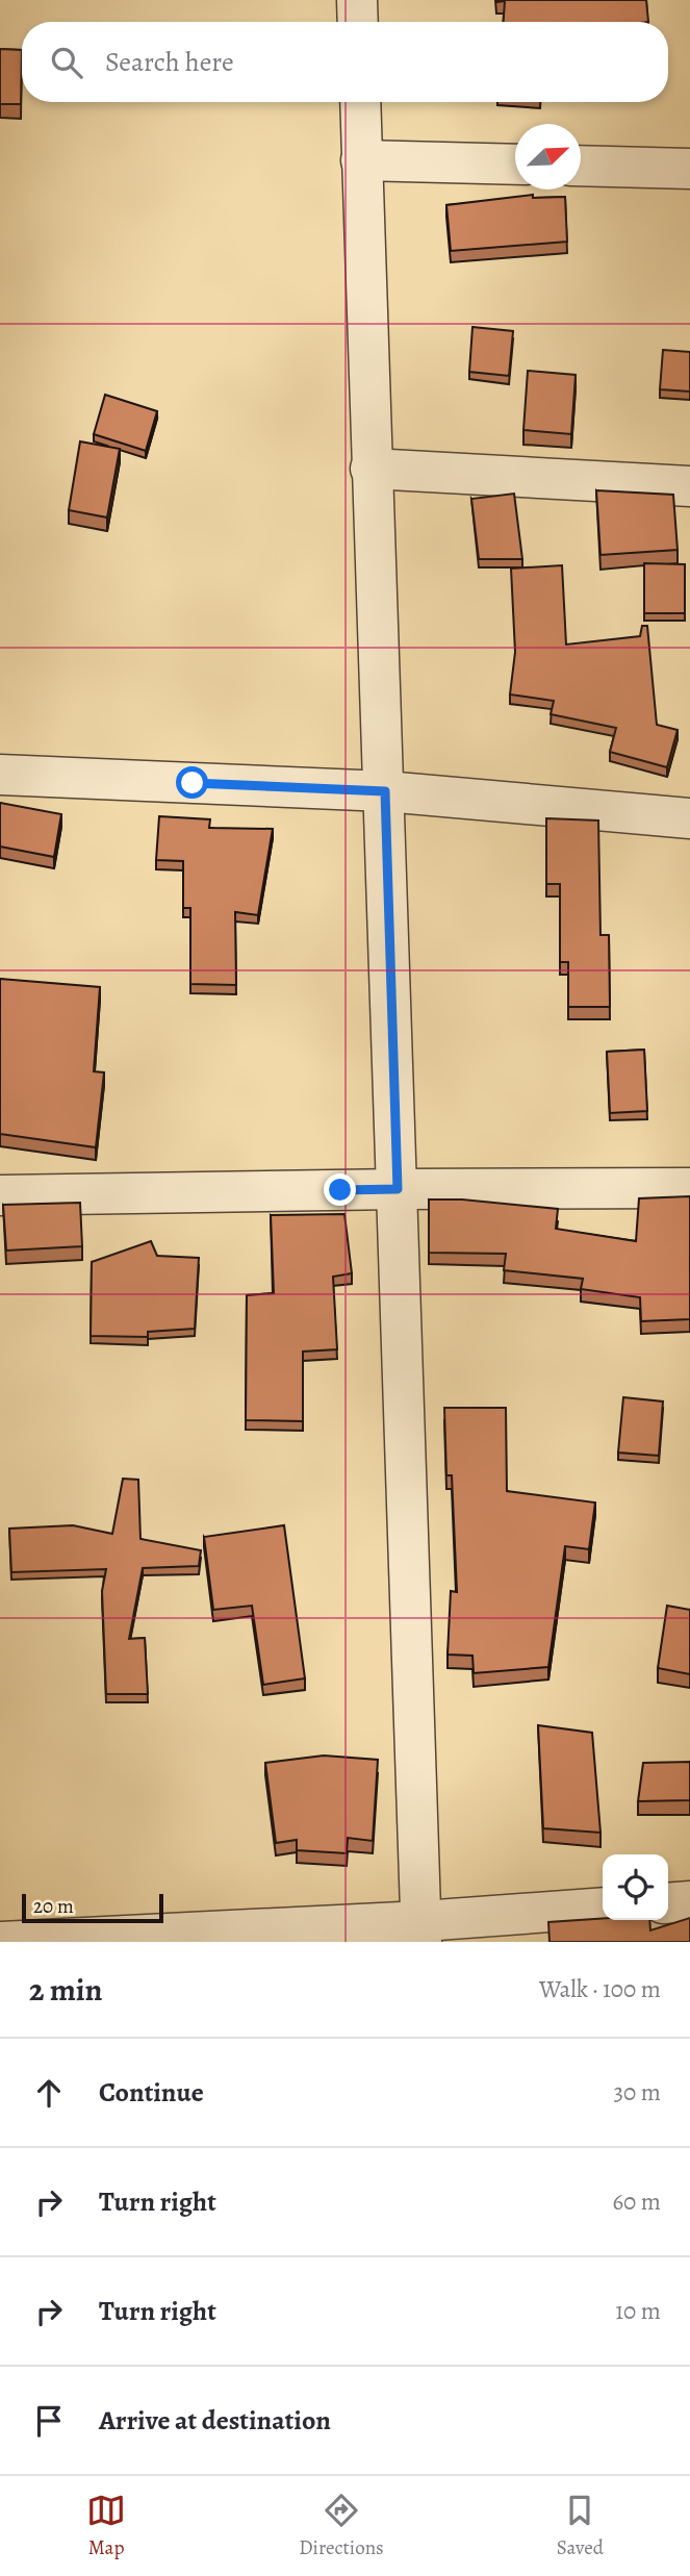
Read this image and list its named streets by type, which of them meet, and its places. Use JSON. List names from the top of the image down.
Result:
{
  "scale_bar": "20 m",
  "north": "top right",
  "page": {
    "search": "Search here",
    "scale": "20 m",
    "heading": ["2 min", "Walk · 100 m"],
    "list": [
      ["Continue", "30 m"],
      ["Turn right", "60 m"],
      ["Turn right", "10 m"],
      "Arrive at destination"
    ],
    "nav": ["Map", "Directions", "Saved"]
  }
}
